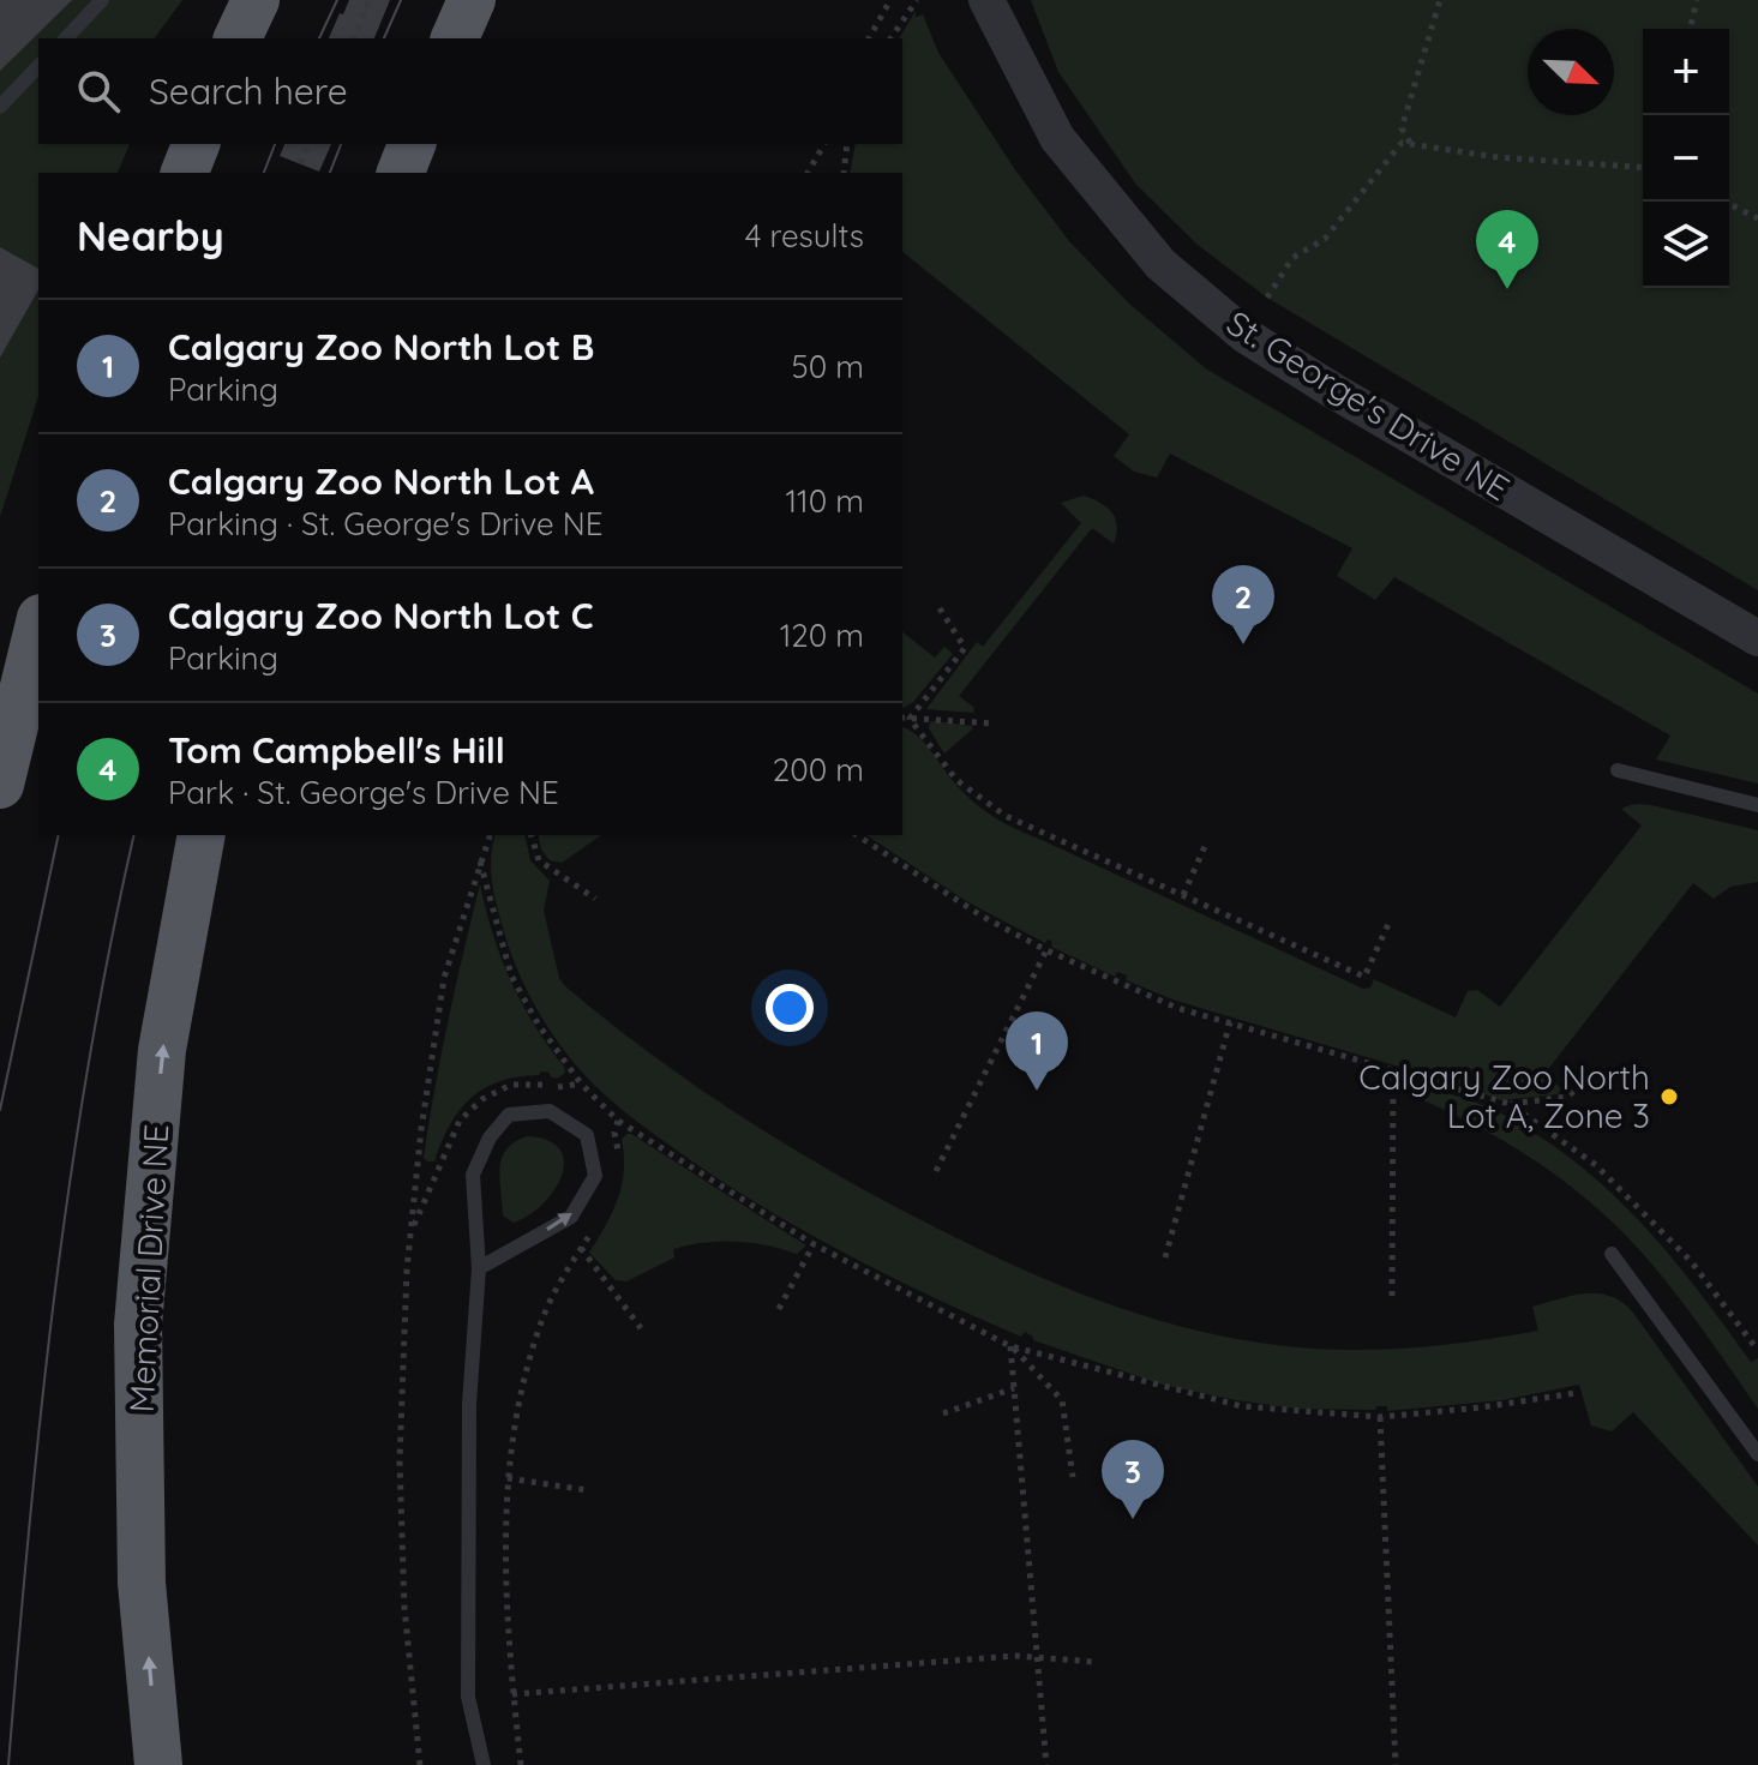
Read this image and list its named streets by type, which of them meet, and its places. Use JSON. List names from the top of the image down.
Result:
{
  "streets": {
    "highway": ["Memorial Drive NE"],
    "street": ["St. George's Drive NE"]
  },
  "one_way": ["Memorial Drive NE"],
  "places": ["Calgary Zoo North Lot A, Zone 3"],
  "north": "bottom right",
  "page": {
    "map_buttons": ["+", "−"],
    "search": "Search here",
    "heading": ["Nearby", "4 results"],
    "pins": [
      "4",
      "2",
      "1",
      "3"
    ],
    "list": [
      {
        "mark": "1",
        "name": "Calgary Zoo North Lot B",
        "note": "Parking",
        "value": "50 m"
      },
      {
        "mark": "2",
        "name": "Calgary Zoo North Lot A",
        "note": "Parking · St. George's Drive NE",
        "value": "110 m"
      },
      {
        "mark": "3",
        "name": "Calgary Zoo North Lot C",
        "note": "Parking",
        "value": "120 m"
      },
      {
        "mark": "4",
        "name": "Tom Campbell's Hill",
        "note": "Park · St. George's Drive NE",
        "value": "200 m"
      }
    ]
  }
}
